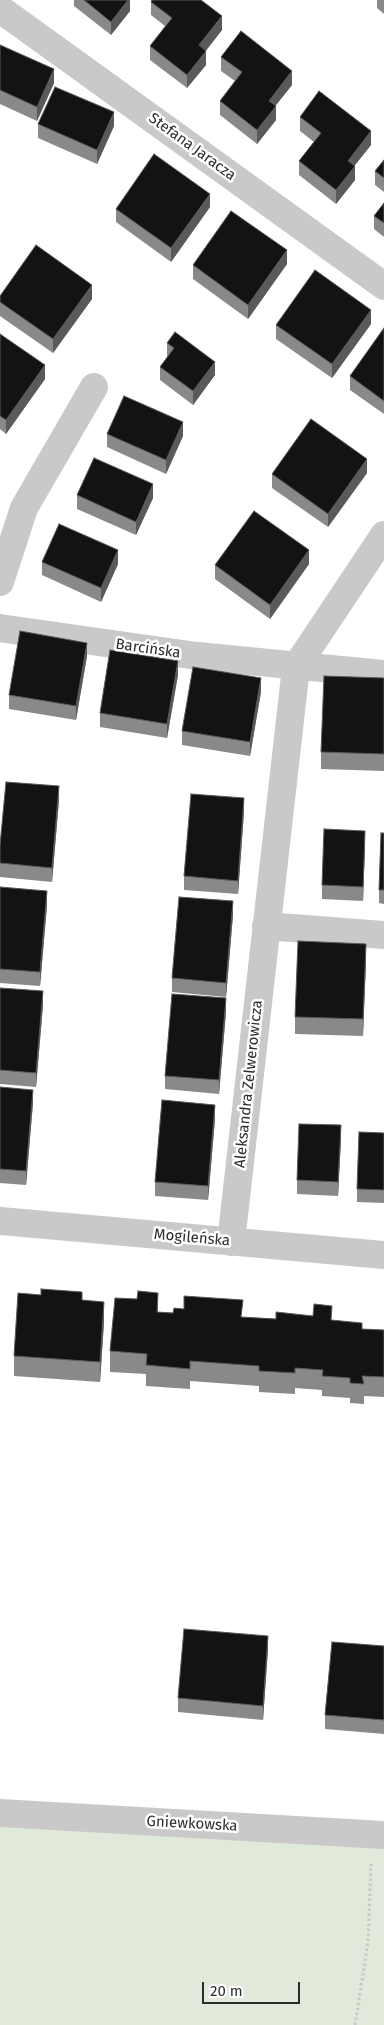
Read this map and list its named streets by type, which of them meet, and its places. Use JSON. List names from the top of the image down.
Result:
{
  "streets": {
    "street": [
      "Stefana Jaracza",
      "Barcińska",
      "Aleksandra Zelwerowicza",
      "Mogileńska",
      "Gniewkowska"
    ]
  },
  "crossings": [
    ["Barcińska", "Aleksandra Zelwerowicza"],
    ["Aleksandra Zelwerowicza", "Mogileńska"]
  ],
  "scale_bar": "20 m"
}
